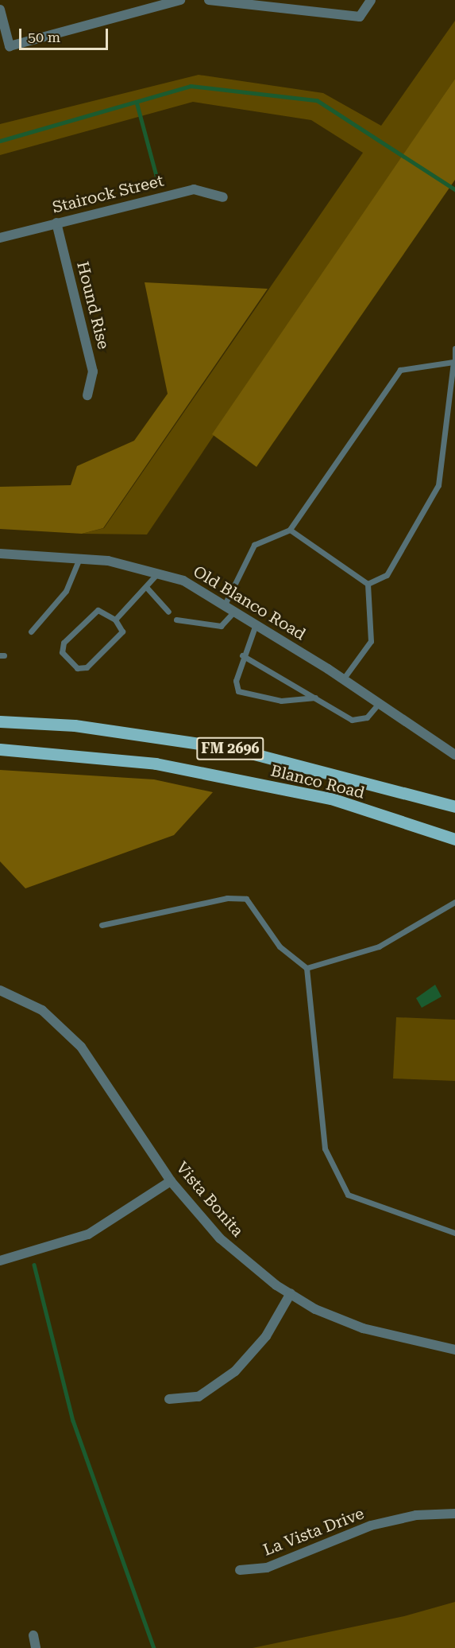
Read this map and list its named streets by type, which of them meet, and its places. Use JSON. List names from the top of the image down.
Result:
{
  "streets": {
    "main road": ["FM 2696", "Blanco Road"],
    "street": [
      "Stairock Street",
      "Hound Rise",
      "Old Blanco Road",
      "Vista Bonita",
      "La Vista Drive"
    ]
  },
  "crossings": [
    ["Stairock Street", "Hound Rise"]
  ],
  "scale_bar": "50 m"
}
